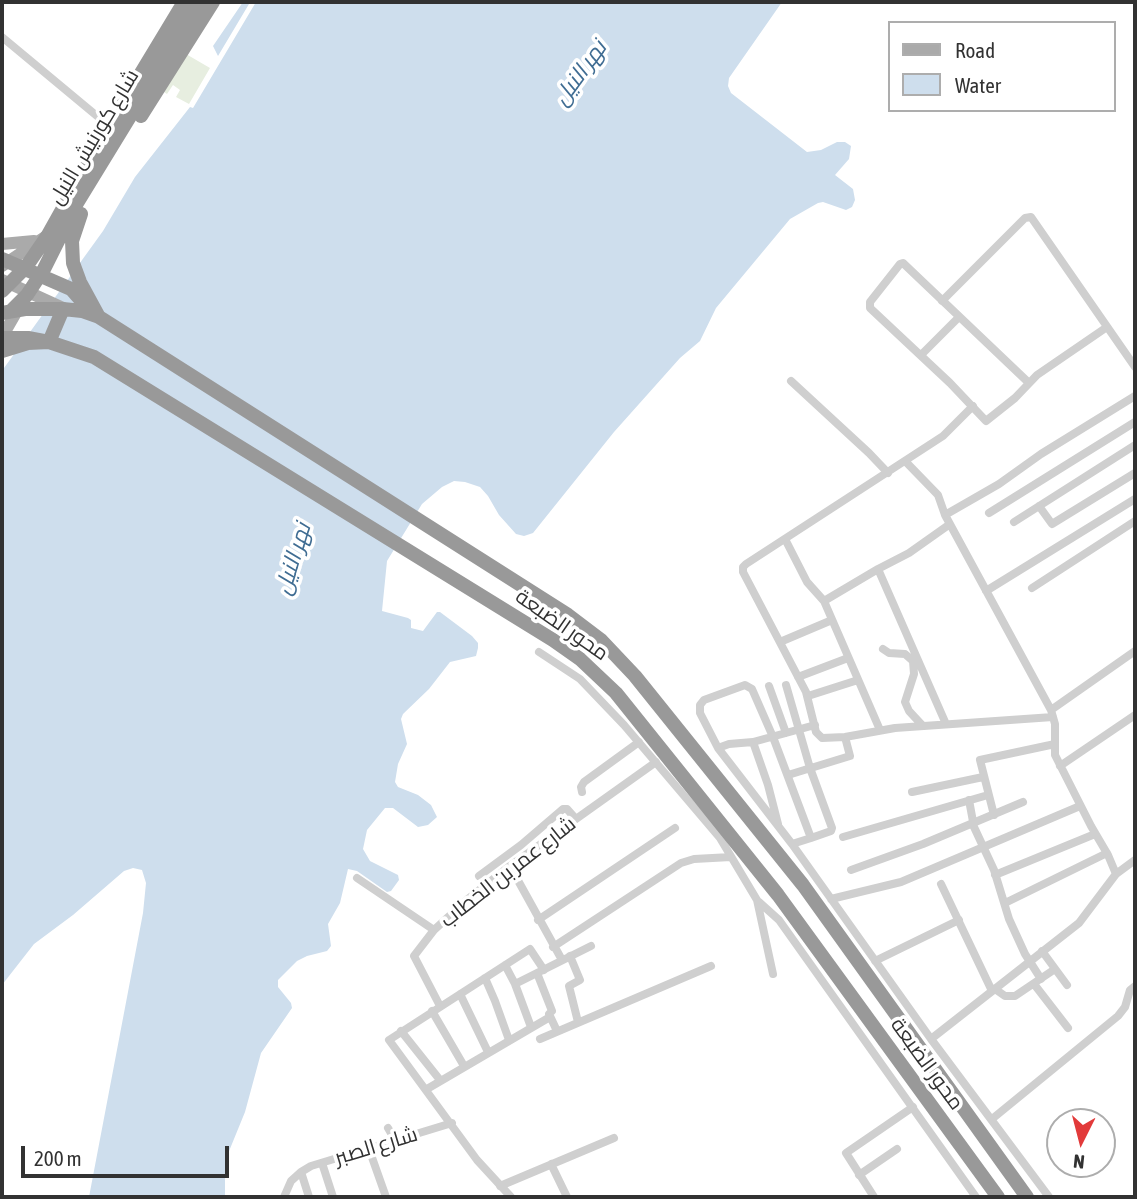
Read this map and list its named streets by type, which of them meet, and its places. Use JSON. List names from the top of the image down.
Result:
{
  "streets": {
    "highway": ["شارع كورنيش النيل", "محور الضبعة"],
    "street": ["شارع عمر بن الخطاب", "شارع الصبر"]
  },
  "crossings": [
    ["شارع كورنيش النيل", "محور الضبعة"]
  ],
  "water": ["نهر النيل"],
  "legend": ["Road", "Water"],
  "scale_bar": "200 m",
  "north": "bottom"
}
